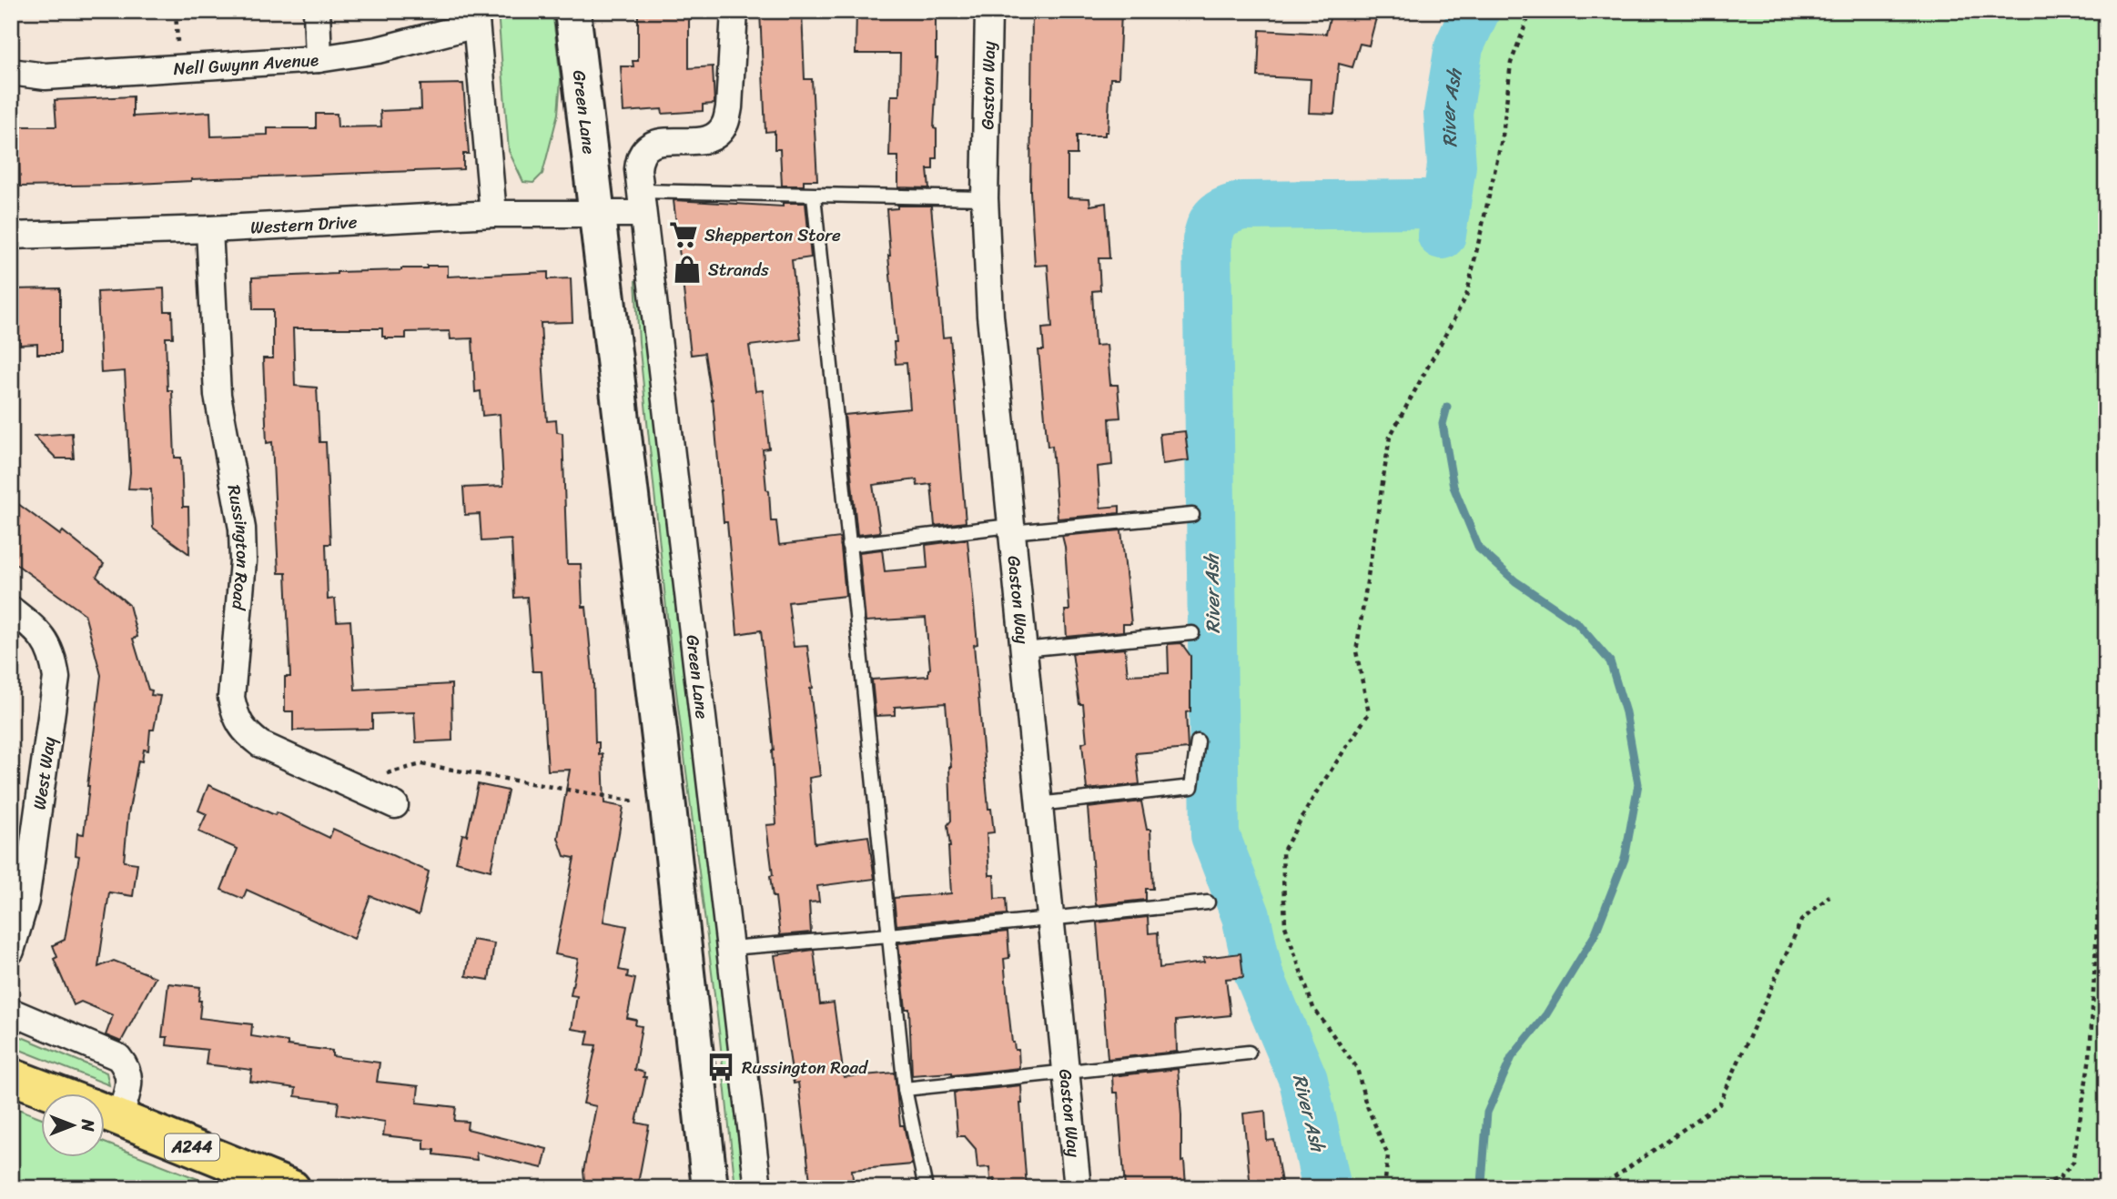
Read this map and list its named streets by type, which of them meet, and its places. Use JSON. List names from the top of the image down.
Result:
{
  "streets": {
    "main road": ["Green Lane", "A244"],
    "street": [
      "Nell Gwynn Avenue",
      "Gaston Way",
      "Western Drive",
      "Russington Road",
      "West Way"
    ]
  },
  "crossings": [
    ["Green Lane", "Western Drive"],
    ["Western Drive", "Russington Road"]
  ],
  "water": ["River Ash"],
  "places": {
    "supermarket": ["Shepperton Store"],
    "shop": ["Strands"],
    "bus stop": ["Russington Road"]
  },
  "north": "right"
}
